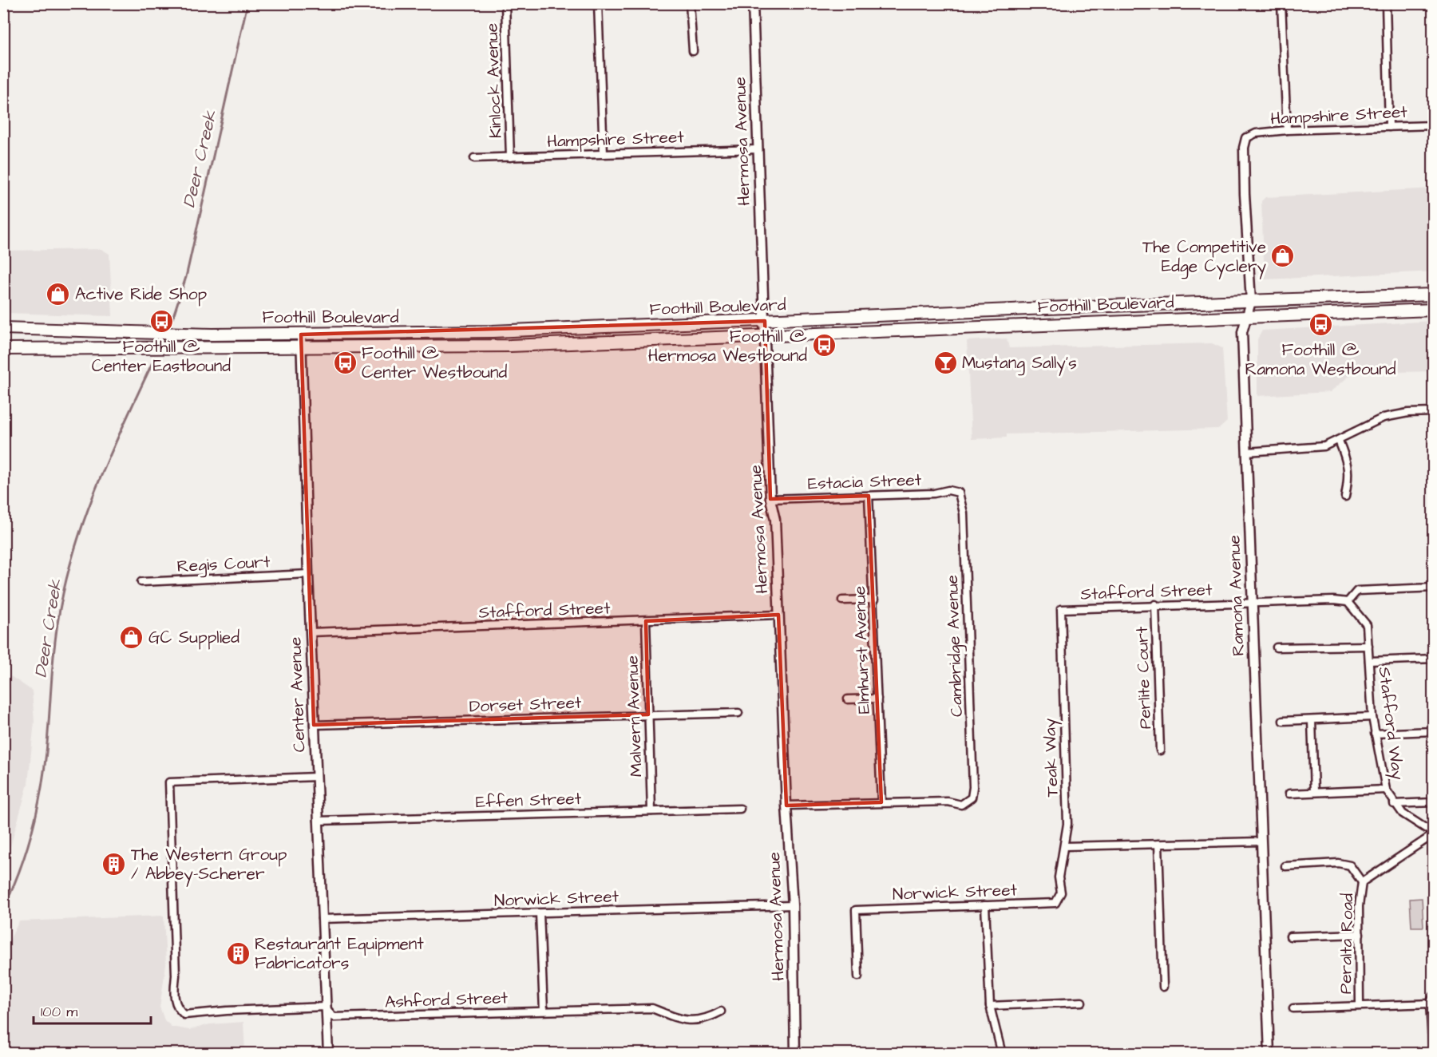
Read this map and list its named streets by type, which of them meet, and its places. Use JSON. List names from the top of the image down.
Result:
{
  "streets": {
    "main road": ["Foothill Boulevard"],
    "street": [
      "Kinlock Avenue",
      "Hampshire Street",
      "Hermosa Avenue",
      "Estacia Street",
      "Regis Court",
      "Stafford Street",
      "Ramona Avenue",
      "Cambridge Avenue",
      "Elmhurst Avenue",
      "Perlite Court",
      "Center Avenue",
      "Dorset Street",
      "Malvern Avenue",
      "Stafford Way",
      "Teak Way",
      "Effen Street",
      "Norwick Street",
      "Peralta Road",
      "Ashford Street"
    ]
  },
  "crossings": [
    ["Kinlock Avenue", "Hampshire Street"],
    ["Hampshire Street", "Hermosa Avenue"],
    ["Hampshire Street", "Ramona Avenue"],
    ["Hermosa Avenue", "Foothill Boulevard"],
    ["Hermosa Avenue", "Estacia Street"],
    ["Hermosa Avenue", "Stafford Street"],
    ["Hermosa Avenue", "Norwick Street"],
    ["Foothill Boulevard", "Ramona Avenue"],
    ["Foothill Boulevard", "Center Avenue"],
    ["Estacia Street", "Cambridge Avenue"],
    ["Estacia Street", "Elmhurst Avenue"],
    ["Regis Court", "Center Avenue"],
    ["Stafford Street", "Ramona Avenue"],
    ["Stafford Street", "Perlite Court"],
    ["Stafford Street", "Center Avenue"],
    ["Stafford Street", "Malvern Avenue"],
    ["Stafford Street", "Stafford Way"],
    ["Stafford Street", "Teak Way"],
    ["Cambridge Avenue", "Elmhurst Avenue"],
    ["Center Avenue", "Dorset Street"],
    ["Center Avenue", "Effen Street"],
    ["Center Avenue", "Norwick Street"],
    ["Center Avenue", "Ashford Street"],
    ["Dorset Street", "Malvern Avenue"],
    ["Malvern Avenue", "Effen Street"],
    ["Stafford Way", "Peralta Road"],
    ["Teak Way", "Norwick Street"]
  ],
  "water": ["Deer Creek"],
  "places": {
    "shop": ["The Competitive Edge Cyclery", "Active Ride Shop", "GC Supplied"],
    "bus stop": [
      "Foothill @ Center Eastbound",
      "Foothill @ Ramona Westbound",
      "Foothill @ Hermosa Westbound",
      "Foothill @ Center Westbound"
    ],
    "bar": ["Mustang Sally's"],
    "building": ["The Western Group / Abbey-Scherer", "Restaurant Equipment Fabricators"]
  },
  "scale_bar": "100 m"
}
